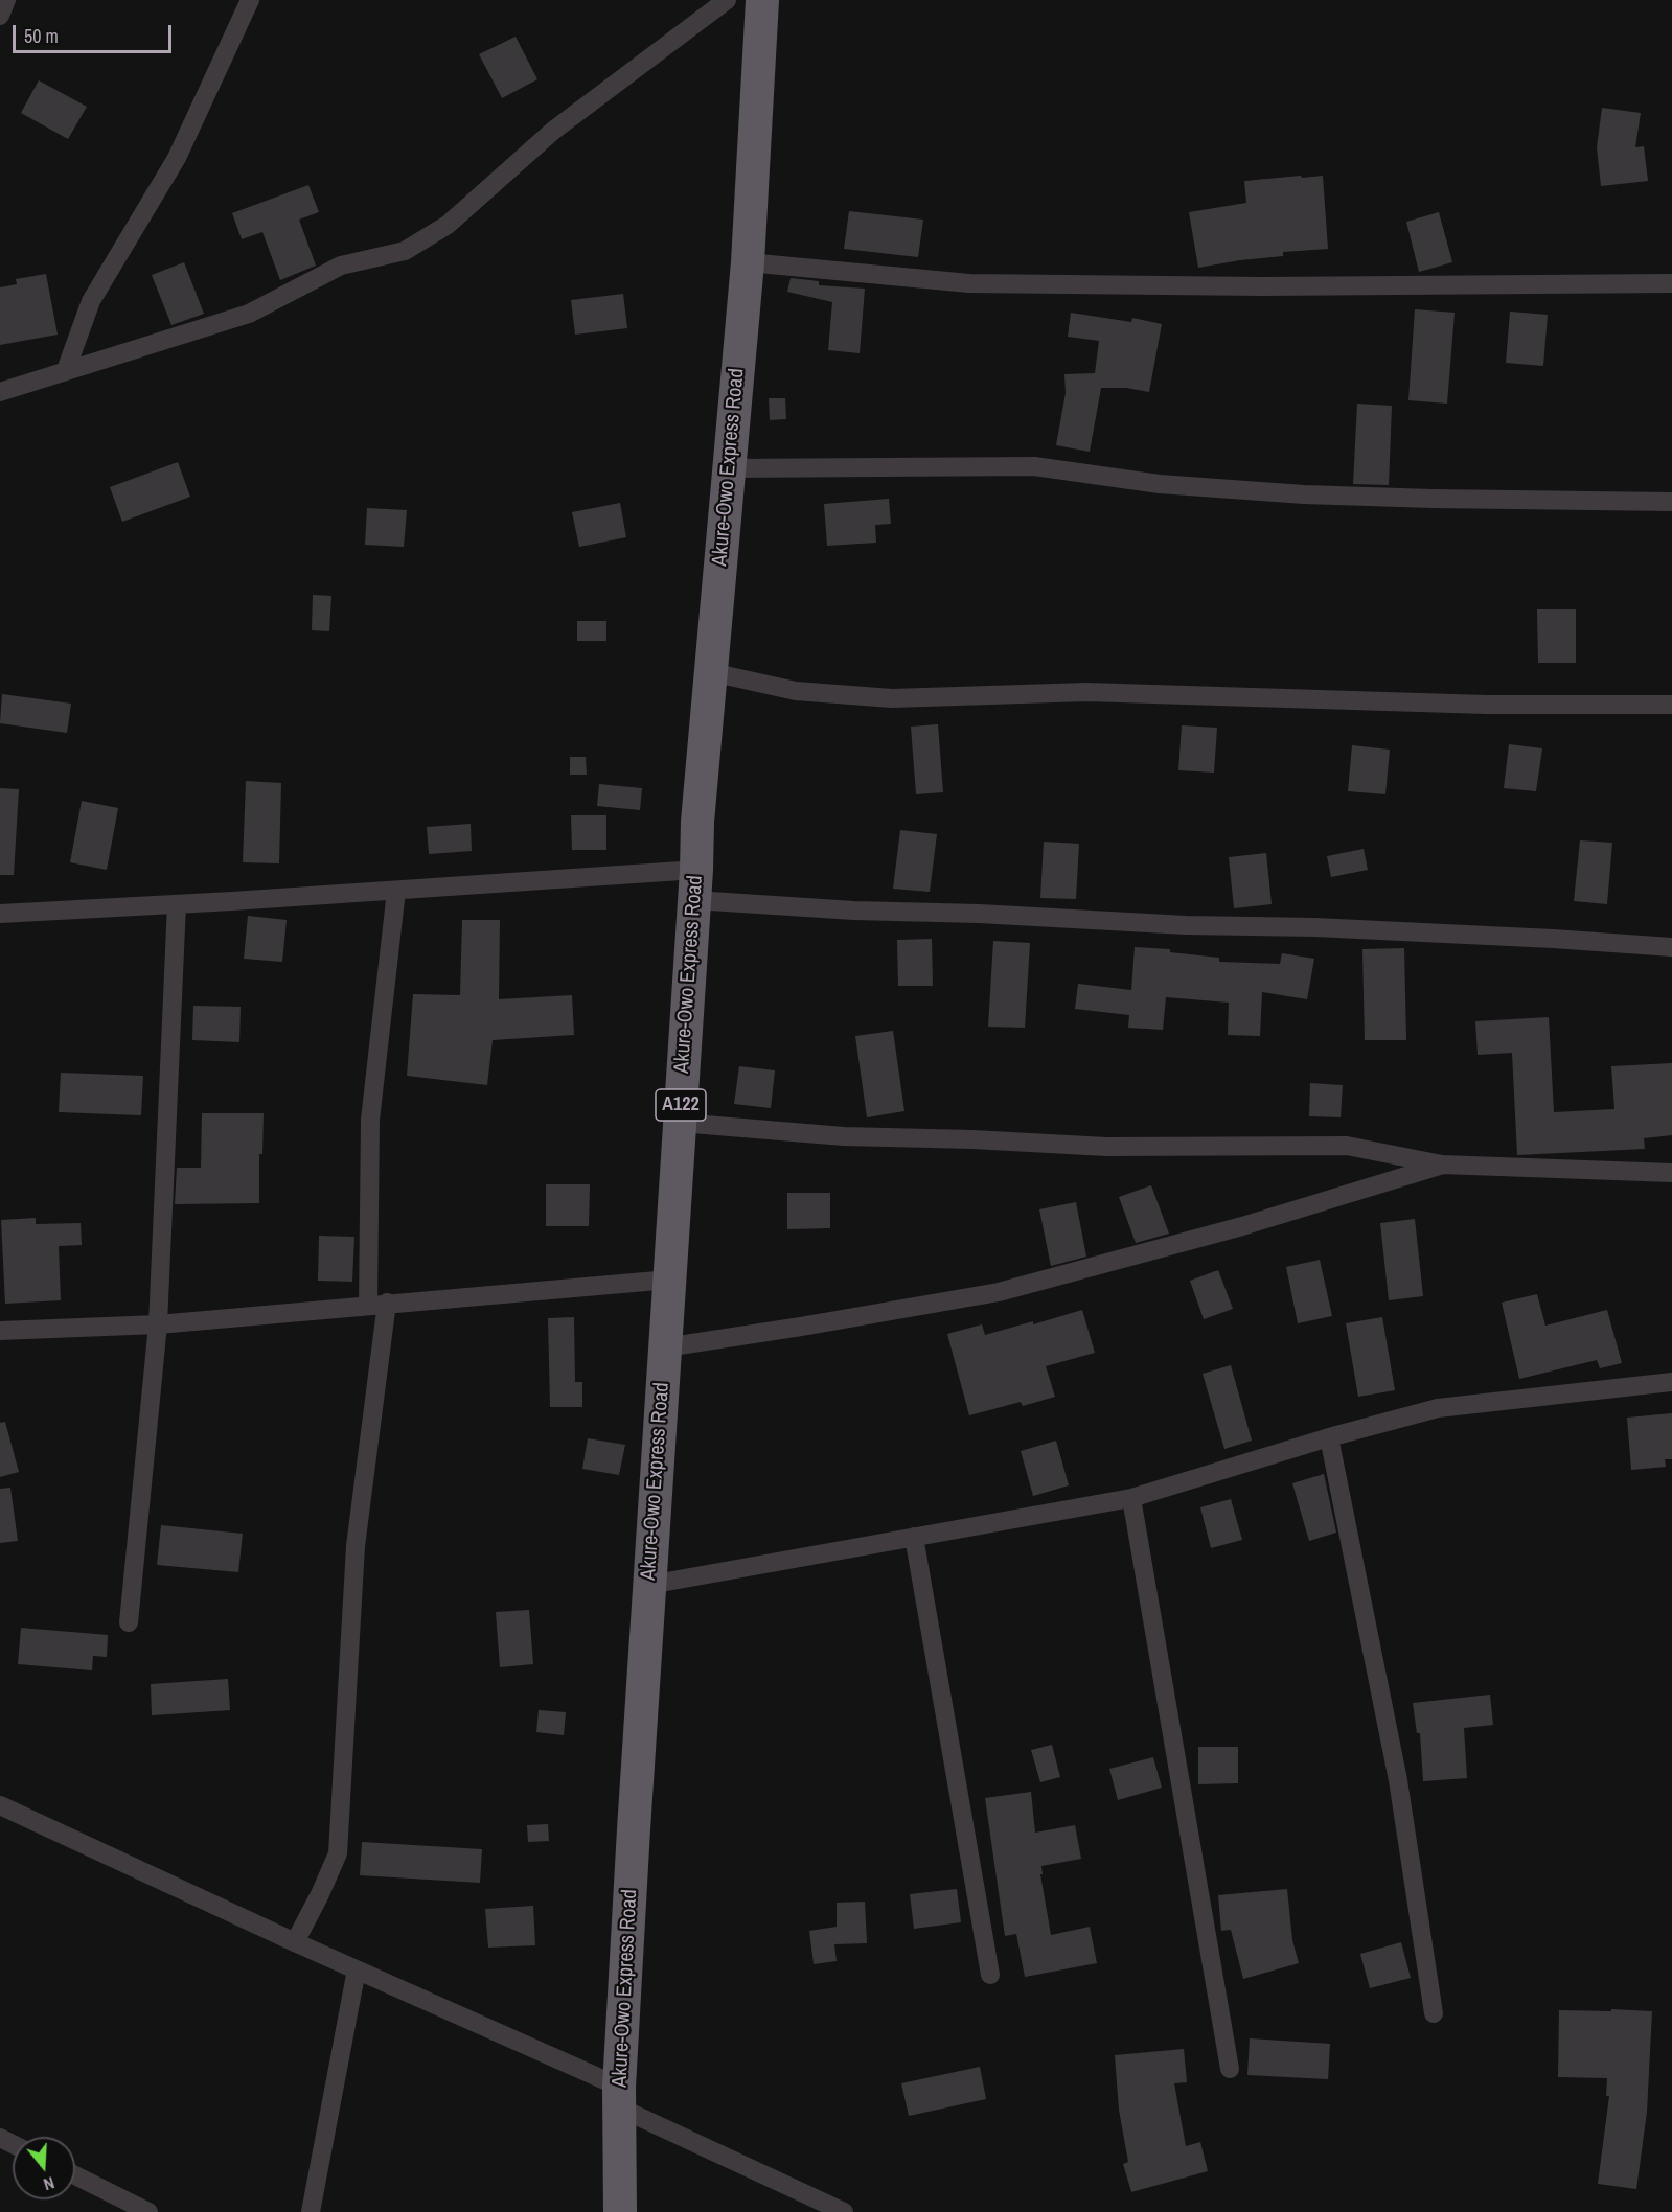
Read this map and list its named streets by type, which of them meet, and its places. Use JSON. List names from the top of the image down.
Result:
{
  "streets": {
    "highway": ["Akure-Owo Express Road", "A122"]
  },
  "scale_bar": "50 m",
  "north": "bottom"
}
